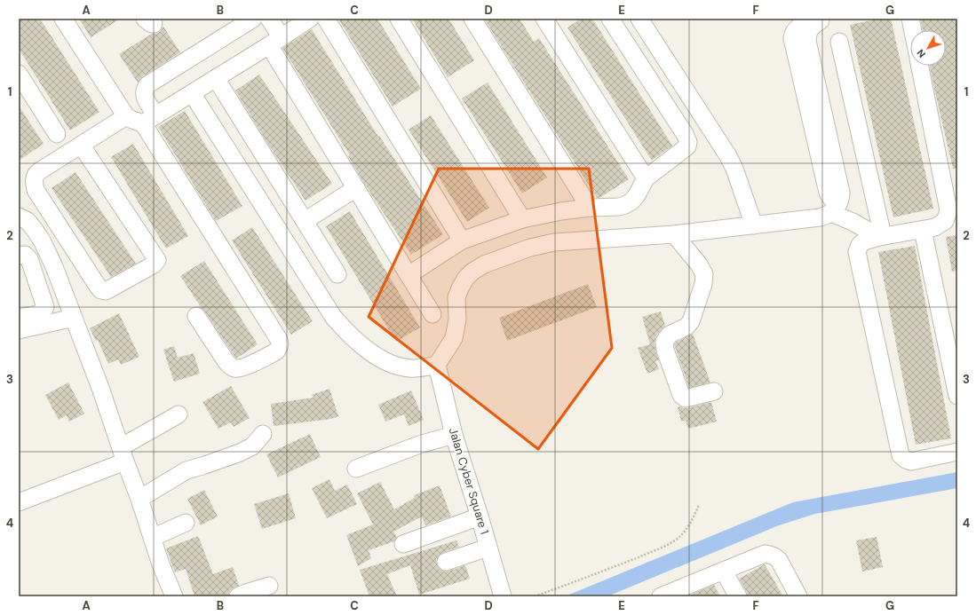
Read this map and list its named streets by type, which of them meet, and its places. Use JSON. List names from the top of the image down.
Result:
{
  "streets": {
    "street": ["Jalan Cyber Square 1"]
  },
  "north": "bottom left",
  "grid": {
    "columns": [
      "A",
      "B",
      "C",
      "D",
      "E",
      "F",
      "G"
    ],
    "rows": [
      "1",
      "2",
      "3",
      "4"
    ]
  }
}
